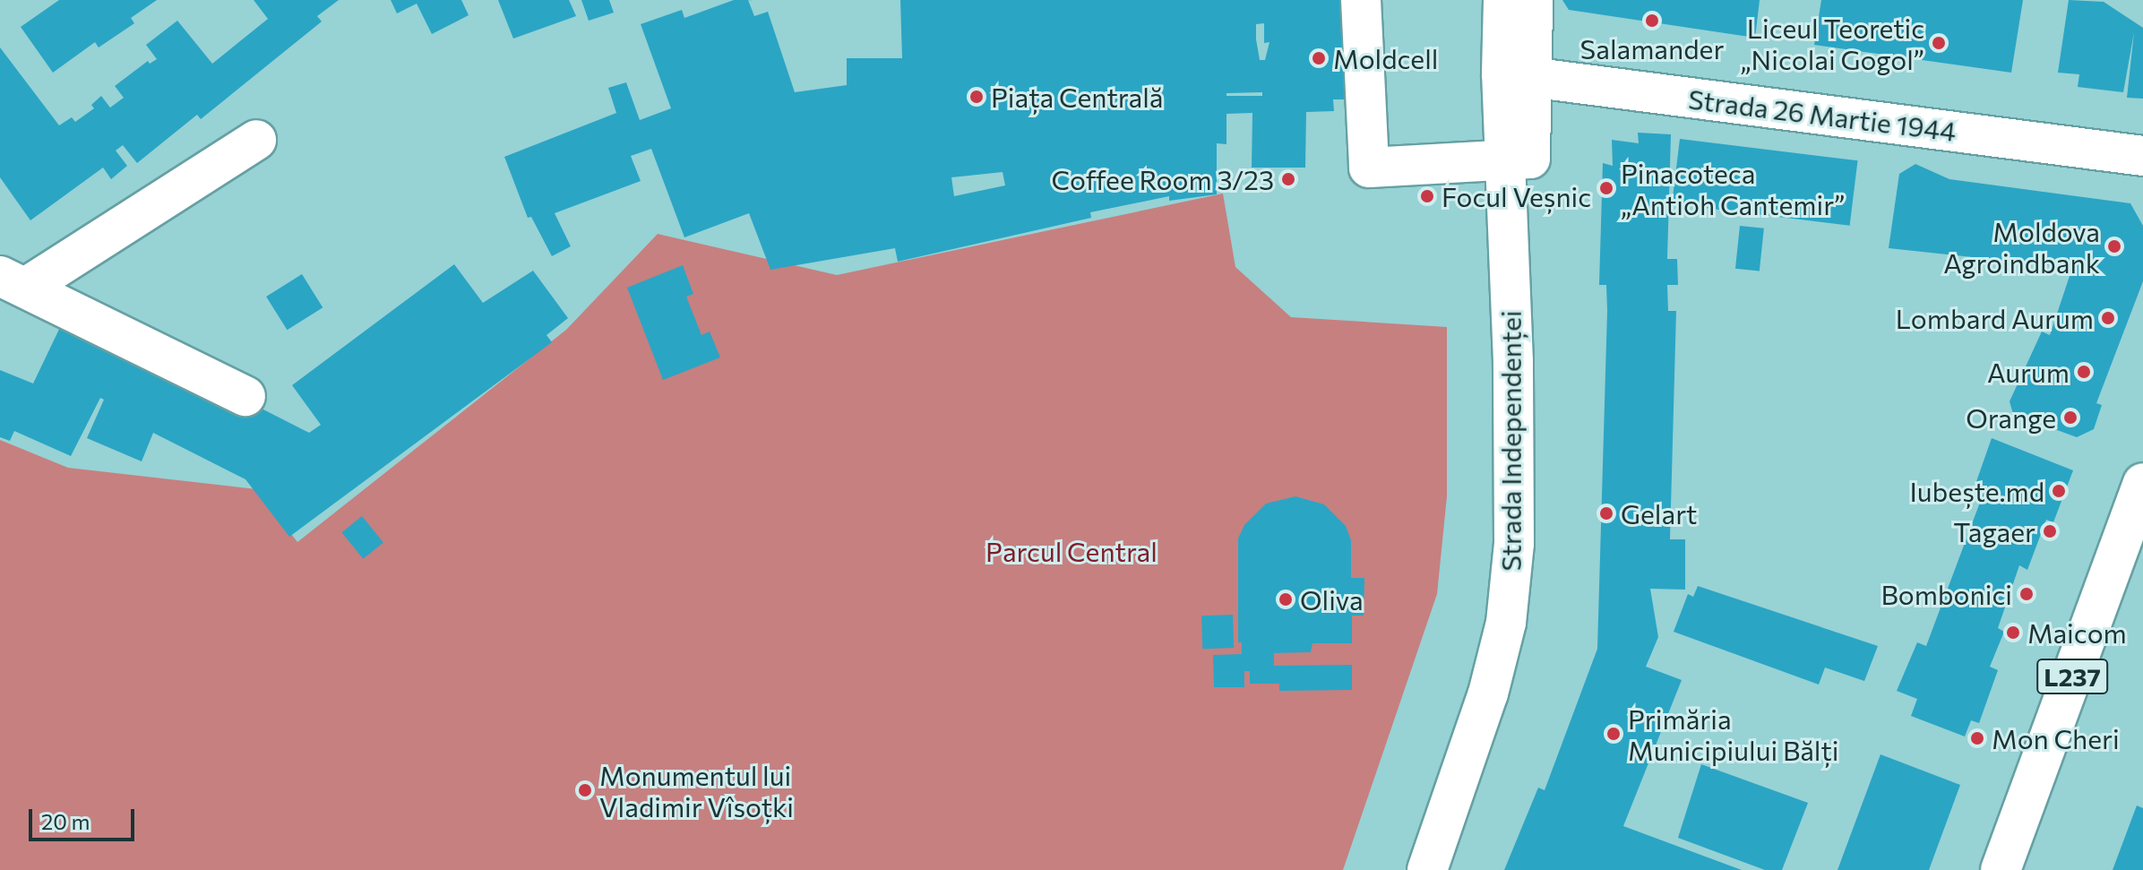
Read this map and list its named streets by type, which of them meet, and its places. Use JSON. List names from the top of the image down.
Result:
{
  "streets": {
    "street": ["Strada 26 Martie 1944", "Strada Independenței", "L237"]
  },
  "parks": ["Parcul Central"],
  "places": [
    "Salamander",
    "Liceul Teoretic „Nicolai Gogol”",
    "Moldcell",
    "Piața Centrală",
    "Coffee Room 3/23",
    "Pinacoteca „Antioh Cantemir”",
    "Focul Veșnic",
    "Moldova Agroindbank",
    "Lombard Aurum",
    "Aurum",
    "Orange",
    "Iubește.md",
    "Gelart",
    "Tagaer",
    "Bombonici",
    "Oliva",
    "Maicom",
    "Primăria Municipiului Bălți",
    "Mon Cheri",
    "Monumentul lui Vladimir Vîsoțki"
  ],
  "scale_bar": "20 m"
}
